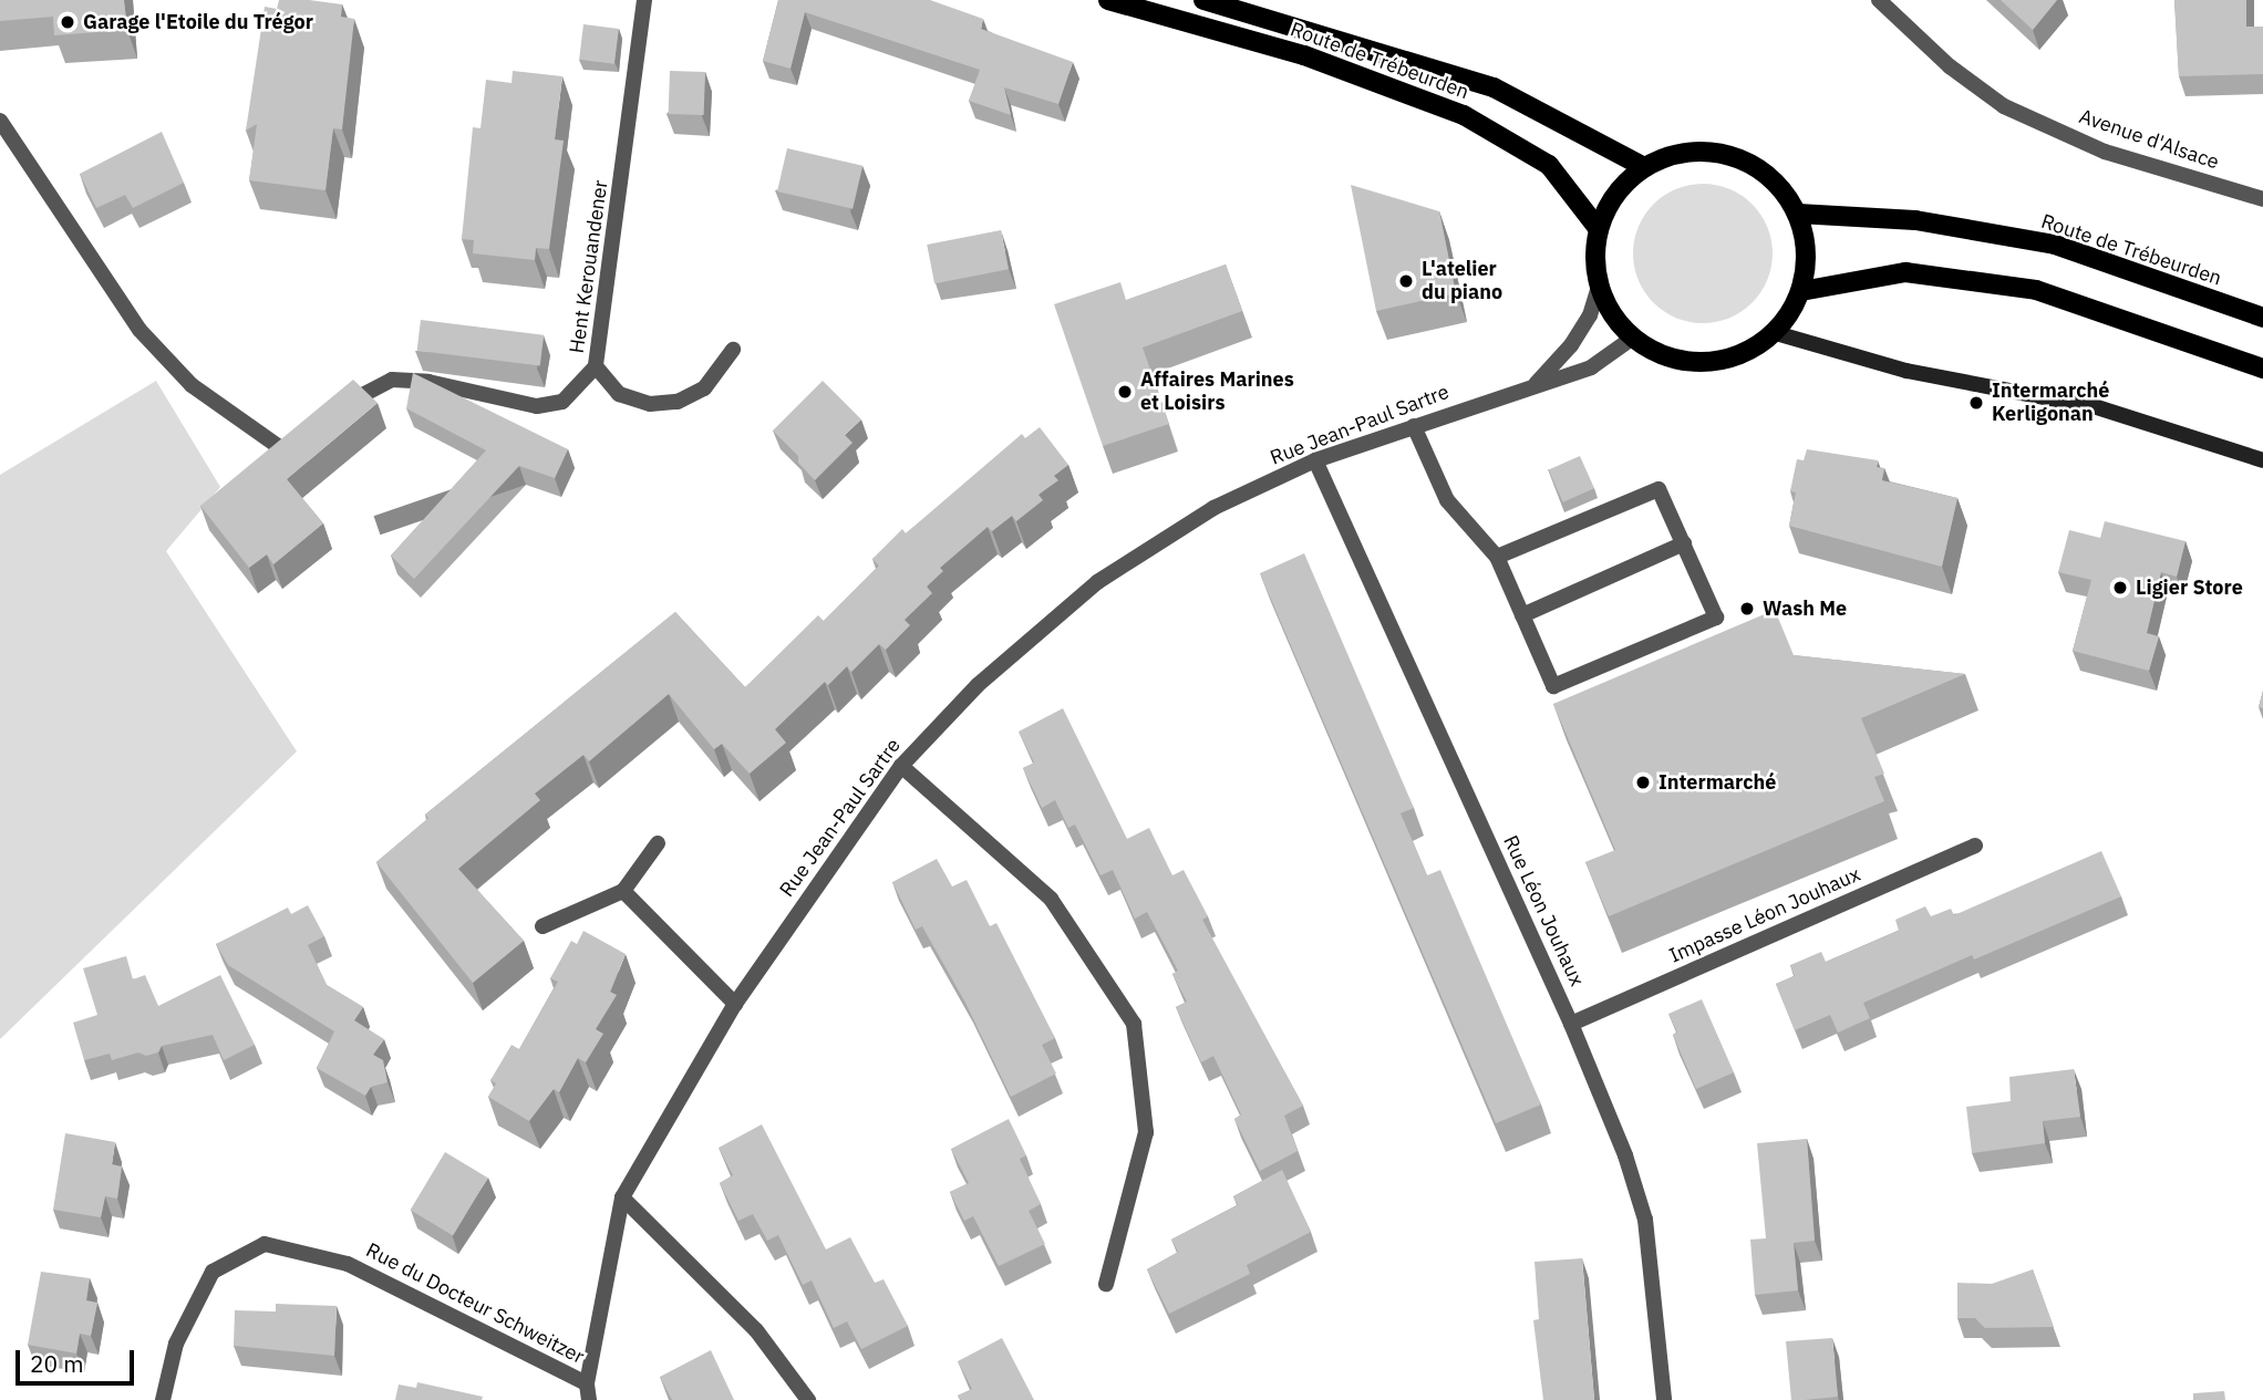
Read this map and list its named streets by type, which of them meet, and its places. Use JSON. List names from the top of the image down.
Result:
{
  "streets": {
    "main road": ["Route de Trébeurden"],
    "street": [
      "Avenue d'Alsace",
      "Hent Kerouandener",
      "Rue Jean-Paul Sartre",
      "Rue Léon Jouhaux",
      "Impasse Léon Jouhaux",
      "Rue du Docteur Schweitzer"
    ]
  },
  "crossings": [
    ["Route de Trébeurden", "Rue Jean-Paul Sartre"],
    ["Rue Jean-Paul Sartre", "Rue Léon Jouhaux"],
    ["Rue Jean-Paul Sartre", "Rue du Docteur Schweitzer"],
    ["Rue Léon Jouhaux", "Impasse Léon Jouhaux"]
  ],
  "places": [
    "Garage l'Etoile du Trégor",
    "L'atelier du piano",
    "Affaires Marines et Loisirs",
    "Intermarché Kerligonan",
    "Ligier Store",
    "Wash Me",
    "Intermarché"
  ],
  "scale_bar": "20 m"
}
